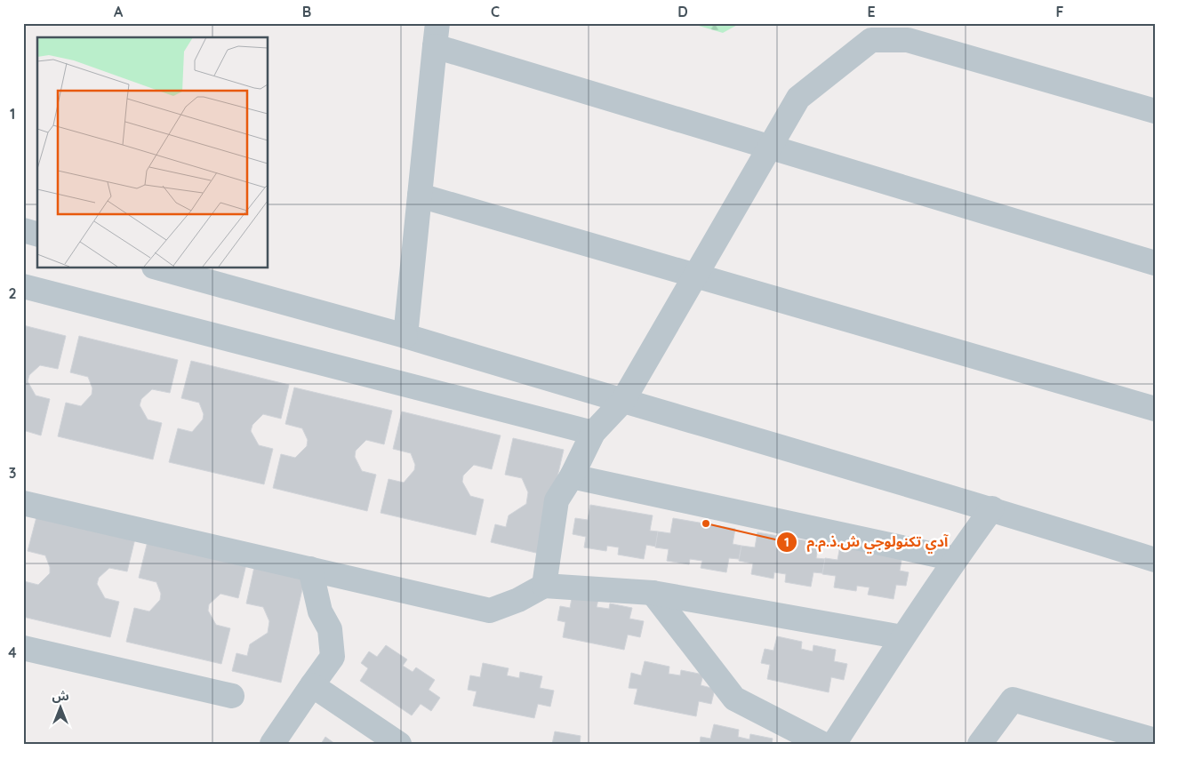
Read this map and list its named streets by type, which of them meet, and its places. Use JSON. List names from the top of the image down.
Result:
{
  "places": ["آدي تكنولوجي ش.ذ.م.م"],
  "north": "top",
  "grid": {
    "columns": [
      "A",
      "B",
      "C",
      "D",
      "E",
      "F"
    ],
    "rows": [
      "1",
      "2",
      "3",
      "4"
    ]
  }
}
